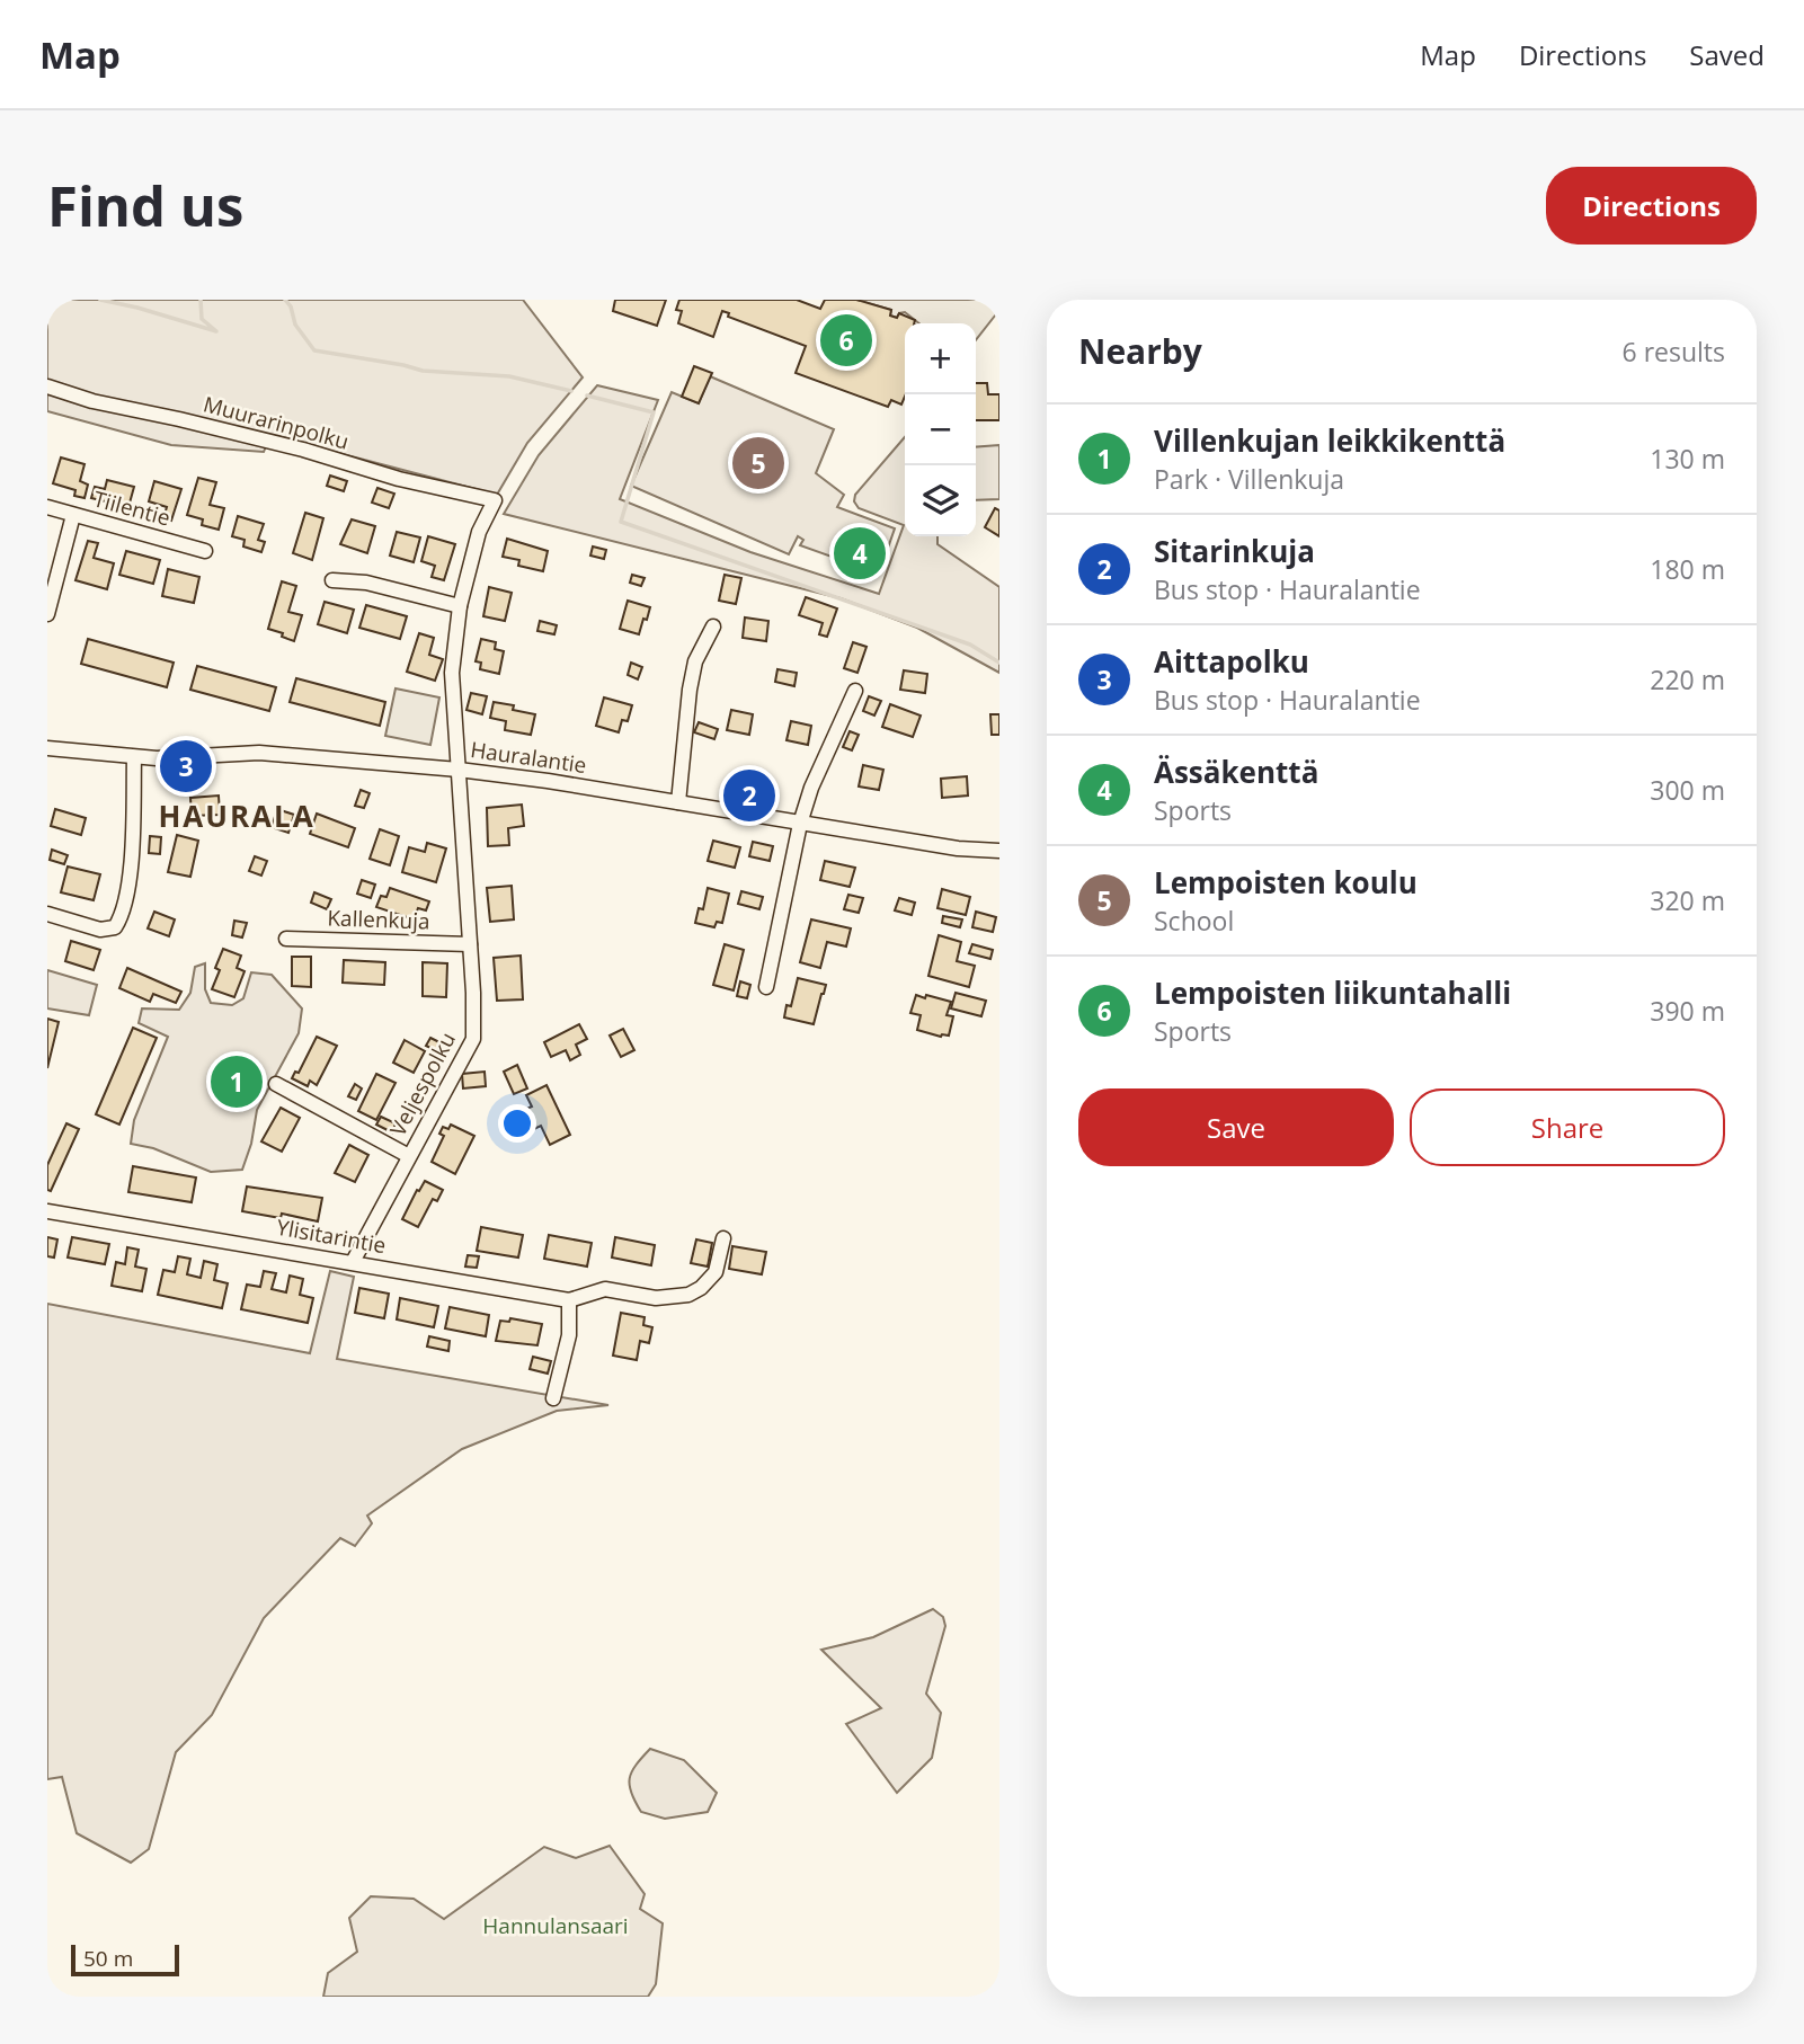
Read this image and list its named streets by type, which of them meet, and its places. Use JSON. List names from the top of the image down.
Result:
{
  "streets": {
    "street": [
      "Muurarinpolku",
      "Tiilentie",
      "Hauralantie",
      "Kallenkuja",
      "Veljespolku",
      "Ylisitarintie"
    ]
  },
  "crossings": [
    ["Muurarinpolku", "Veljespolku"],
    ["Hauralantie", "Veljespolku"],
    ["Kallenkuja", "Veljespolku"],
    ["Veljespolku", "Ylisitarintie"]
  ],
  "districts": ["HAURALA"],
  "parks": ["Hannulansaari"],
  "scale_bar": "50 m",
  "page": {
    "header": "Map",
    "nav": ["Map", "Directions", "Saved"],
    "buttons": [
      "Directions",
      ["Save", "Share"]
    ],
    "title": "Find us",
    "heading": ["Nearby", "6 results"],
    "pins": [
      "6",
      "5",
      "4",
      "3",
      "2",
      "1"
    ],
    "map_buttons": ["+", "−"],
    "list": [
      {
        "mark": "1",
        "name": "Villenkujan leikkikenttä",
        "note": "Park · Villenkuja",
        "value": "130 m"
      },
      {
        "mark": "2",
        "name": "Sitarinkuja",
        "note": "Bus stop · Hauralantie",
        "value": "180 m"
      },
      {
        "mark": "3",
        "name": "Aittapolku",
        "note": "Bus stop · Hauralantie",
        "value": "220 m"
      },
      {
        "mark": "4",
        "name": "Ässäkenttä",
        "note": "Sports",
        "value": "300 m"
      },
      {
        "mark": "5",
        "name": "Lempoisten koulu",
        "note": "School",
        "value": "320 m"
      },
      {
        "mark": "6",
        "name": "Lempoisten liikuntahalli",
        "note": "Sports",
        "value": "390 m"
      }
    ],
    "scale": "50 m"
  }
}
